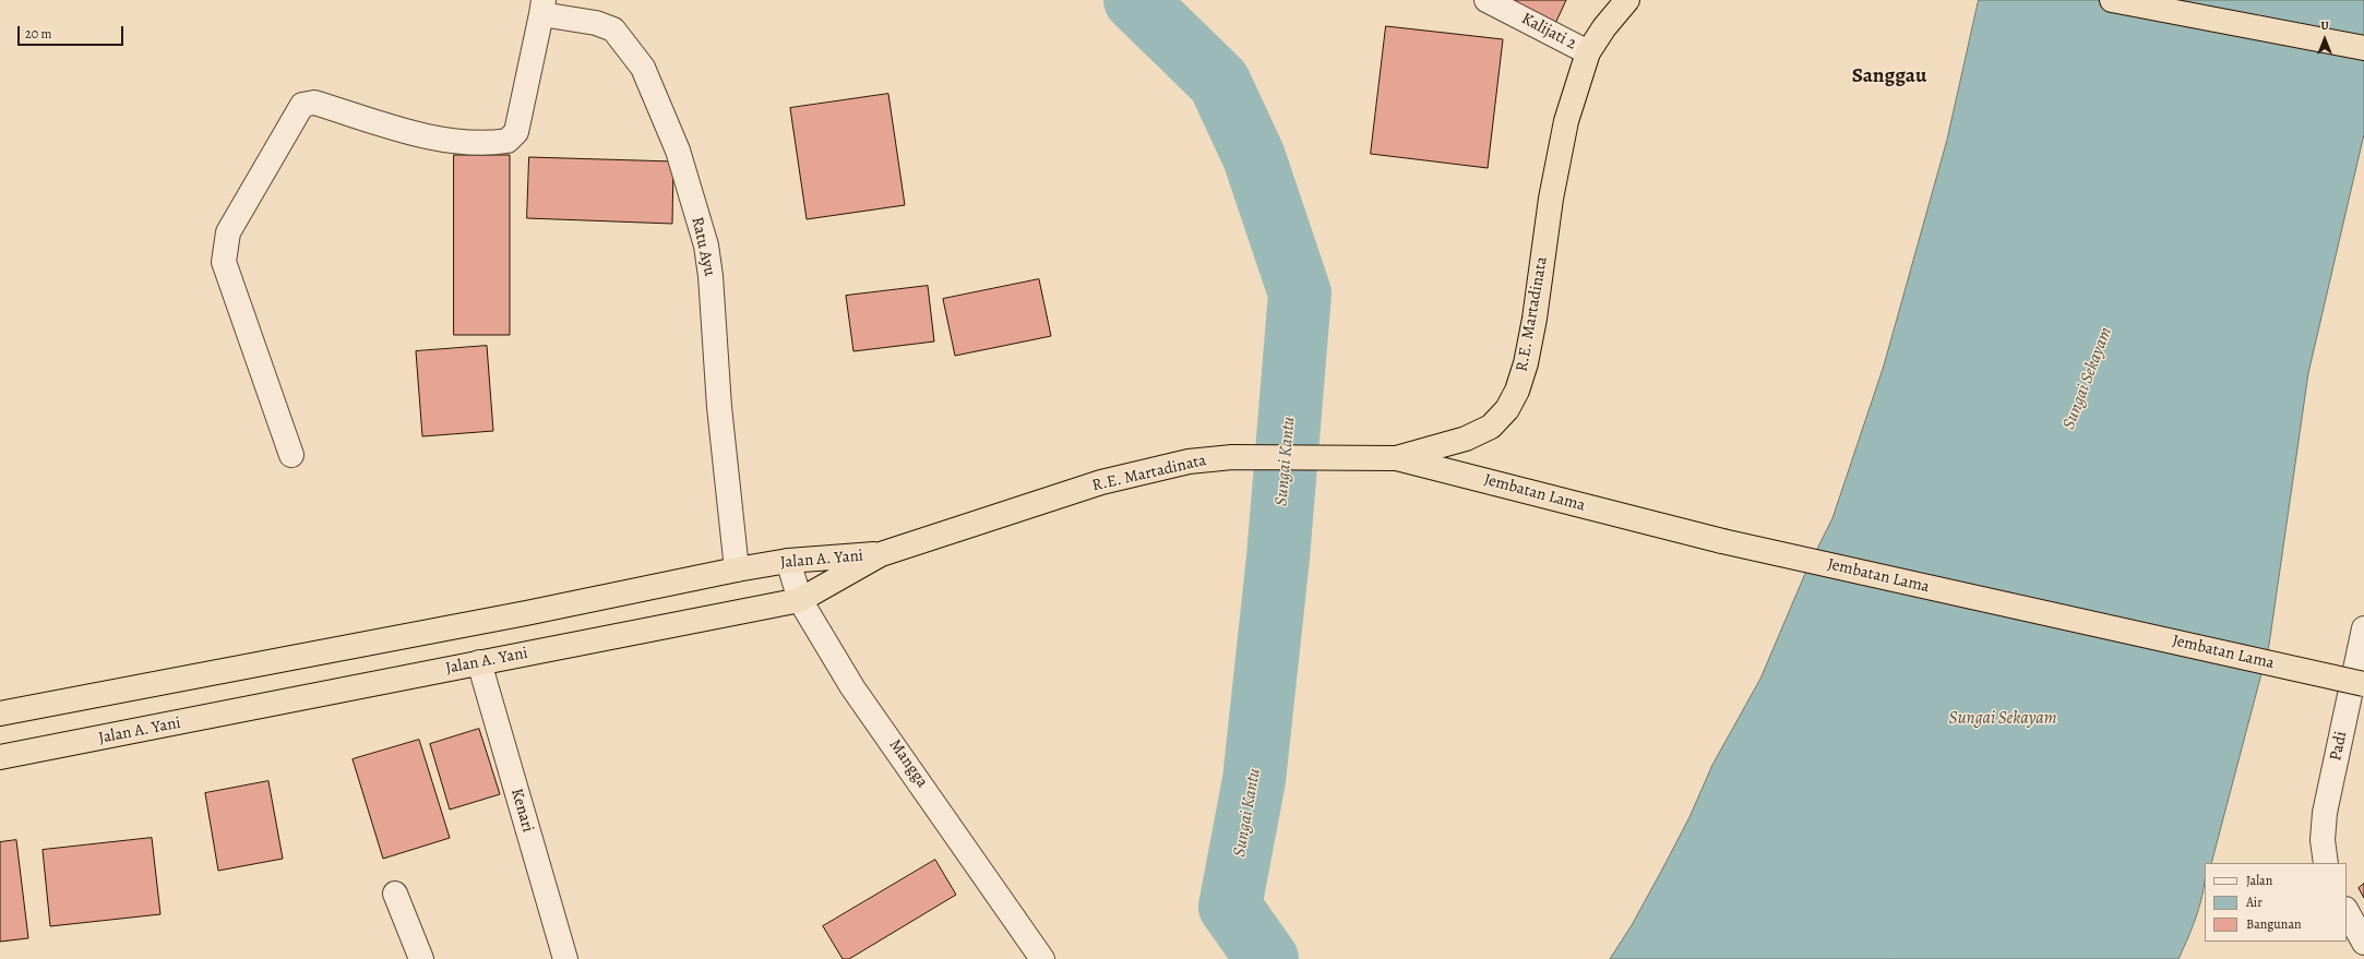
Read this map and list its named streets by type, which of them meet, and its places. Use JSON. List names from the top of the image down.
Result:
{
  "streets": {
    "highway": ["R.E. Martadinata", "Jembatan Lama", "Jalan A. Yani"],
    "street": [
      "Kalijati 2",
      "Ratu Ayu",
      "Padi",
      "Mangga",
      "Kenari"
    ]
  },
  "crossings": [
    ["Kalijati 2", "R.E. Martadinata"],
    ["Ratu Ayu", "Jalan A. Yani"],
    ["R.E. Martadinata", "Jembatan Lama"],
    ["R.E. Martadinata", "Jalan A. Yani"],
    ["Jalan A. Yani", "Mangga"],
    ["Jalan A. Yani", "Kenari"]
  ],
  "districts": ["Sanggau"],
  "water": ["Sungai Sekayam", "Sungai Kantu"],
  "legend": ["Jalan", "Air", "Bangunan"],
  "scale_bar": "20 m",
  "north": "top"
}
